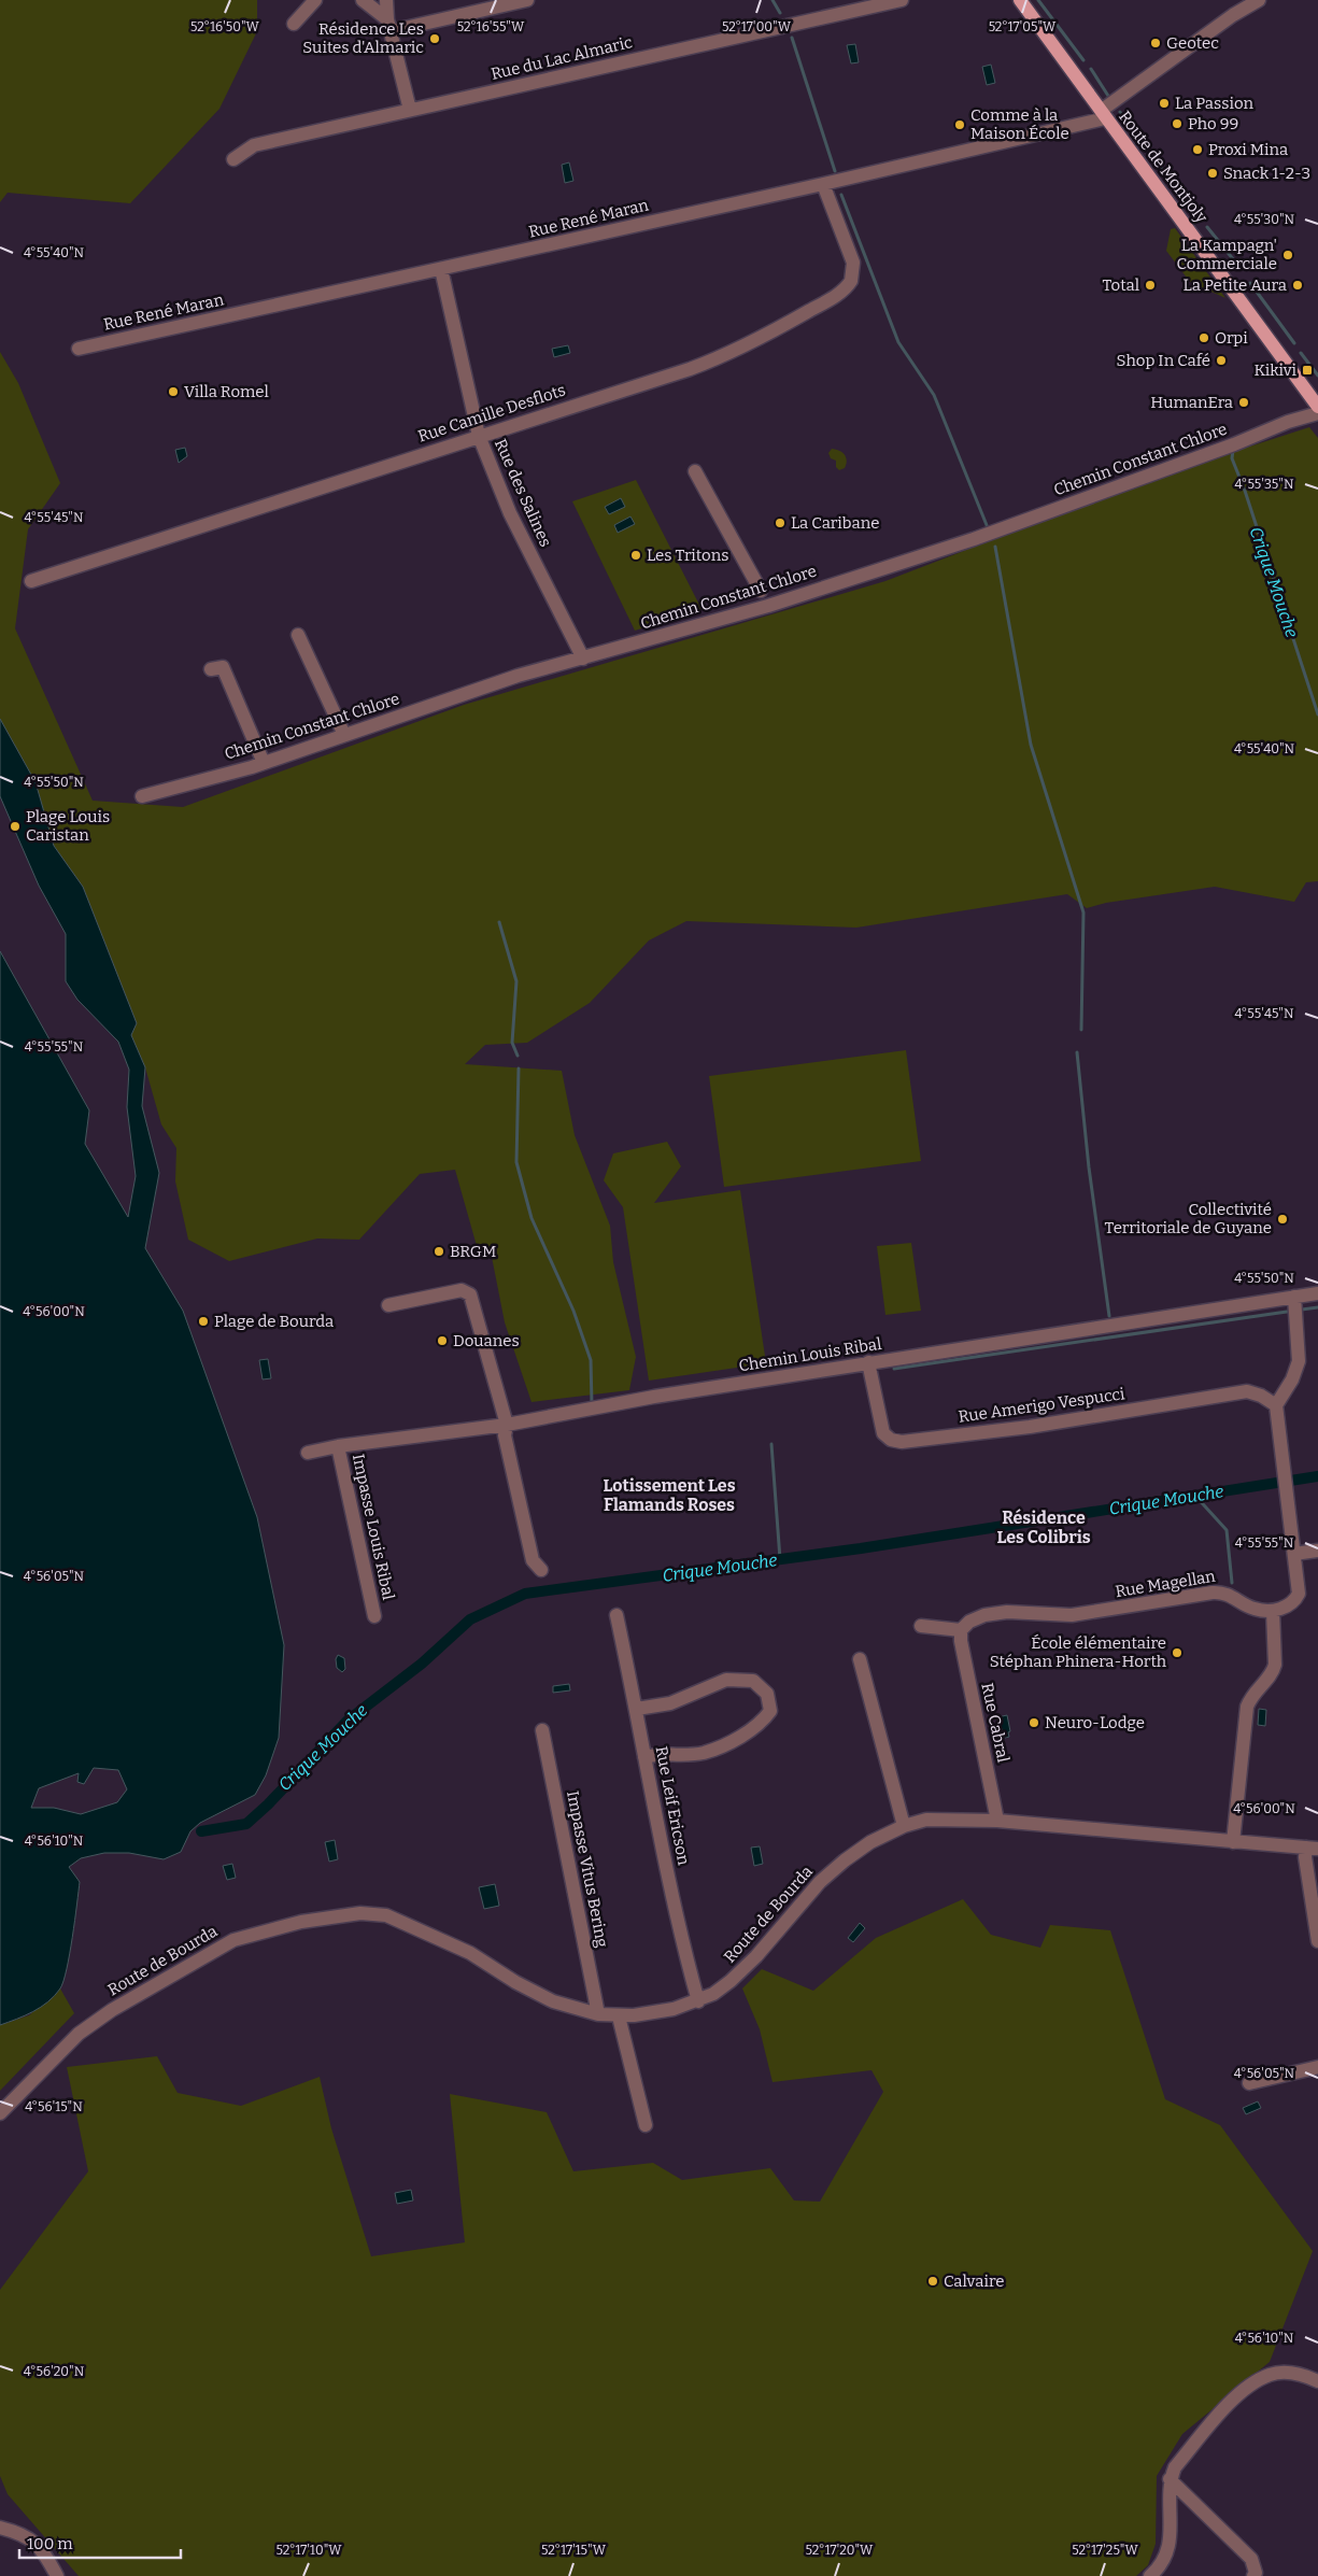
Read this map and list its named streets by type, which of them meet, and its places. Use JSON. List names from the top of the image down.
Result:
{
  "streets": {
    "main road": ["Route de Montjoly"],
    "street": [
      "Rue du Lac Almaric",
      "Rue René Maran",
      "Rue Camille Desflots",
      "Chemin Constant Chlore",
      "Rue des Salines",
      "Chemin Louis Ribal",
      "Rue Amerigo Vespucci",
      "Impasse Louis Ribal",
      "Rue Magellan",
      "Rue Cabral",
      "Rue Leif Ericson",
      "Impasse Vitus Bering",
      "Route de Bourda"
    ]
  },
  "crossings": [
    ["Route de Montjoly", "Rue René Maran"],
    ["Rue René Maran", "Rue Camille Desflots"],
    ["Rue René Maran", "Rue des Salines"],
    ["Rue Camille Desflots", "Rue des Salines"],
    ["Chemin Constant Chlore", "Rue des Salines"],
    ["Chemin Louis Ribal", "Rue Amerigo Vespucci"],
    ["Chemin Louis Ribal", "Impasse Louis Ribal"],
    ["Rue Magellan", "Rue Cabral"],
    ["Rue Cabral", "Route de Bourda"],
    ["Rue Leif Ericson", "Route de Bourda"],
    ["Impasse Vitus Bering", "Route de Bourda"]
  ],
  "districts": ["Lotissement Les Flamands Roses", "Résidence Les Colibris"],
  "water": ["Crique Mouche"],
  "places": {
    "other": [
      "Résidence Les Suites d'Almaric",
      "Geotec",
      "La Passion",
      "Pho 99",
      "Comme à la Maison École",
      "Proxi Mina",
      "Snack 1-2-3",
      "La Kampagn' Commerciale",
      "Total",
      "La Petite Aura",
      "Orpi",
      "Shop In Café",
      "Villa Romel",
      "HumanEra",
      "La Caribane",
      "Les Tritons",
      "Plage Louis Caristan",
      "Collectivité Territoriale de Guyane",
      "BRGM",
      "Plage de Bourda",
      "Douanes",
      "École élémentaire Stéphan Phinera-Horth",
      "Neuro-Lodge",
      "Calvaire"
    ],
    "transit": ["Kikivi"]
  },
  "scale_bar": "100 m",
  "coordinates": [
    "52°16'55\"W",
    "52°17'05\"W",
    "52°16'50\"W",
    "52°17'00\"W",
    "4°55'30\"N",
    "4°55'40\"N",
    "4°55'35\"N",
    "4°55'45\"N",
    "4°55'50\"N",
    "4°55'55\"N",
    "4°56'00\"N",
    "4°56'05\"N",
    "4°56'10\"N",
    "4°56'15\"N",
    "4°56'20\"N",
    "52°17'10\"W",
    "52°17'15\"W",
    "52°17'20\"W",
    "52°17'25\"W"
  ]
}
